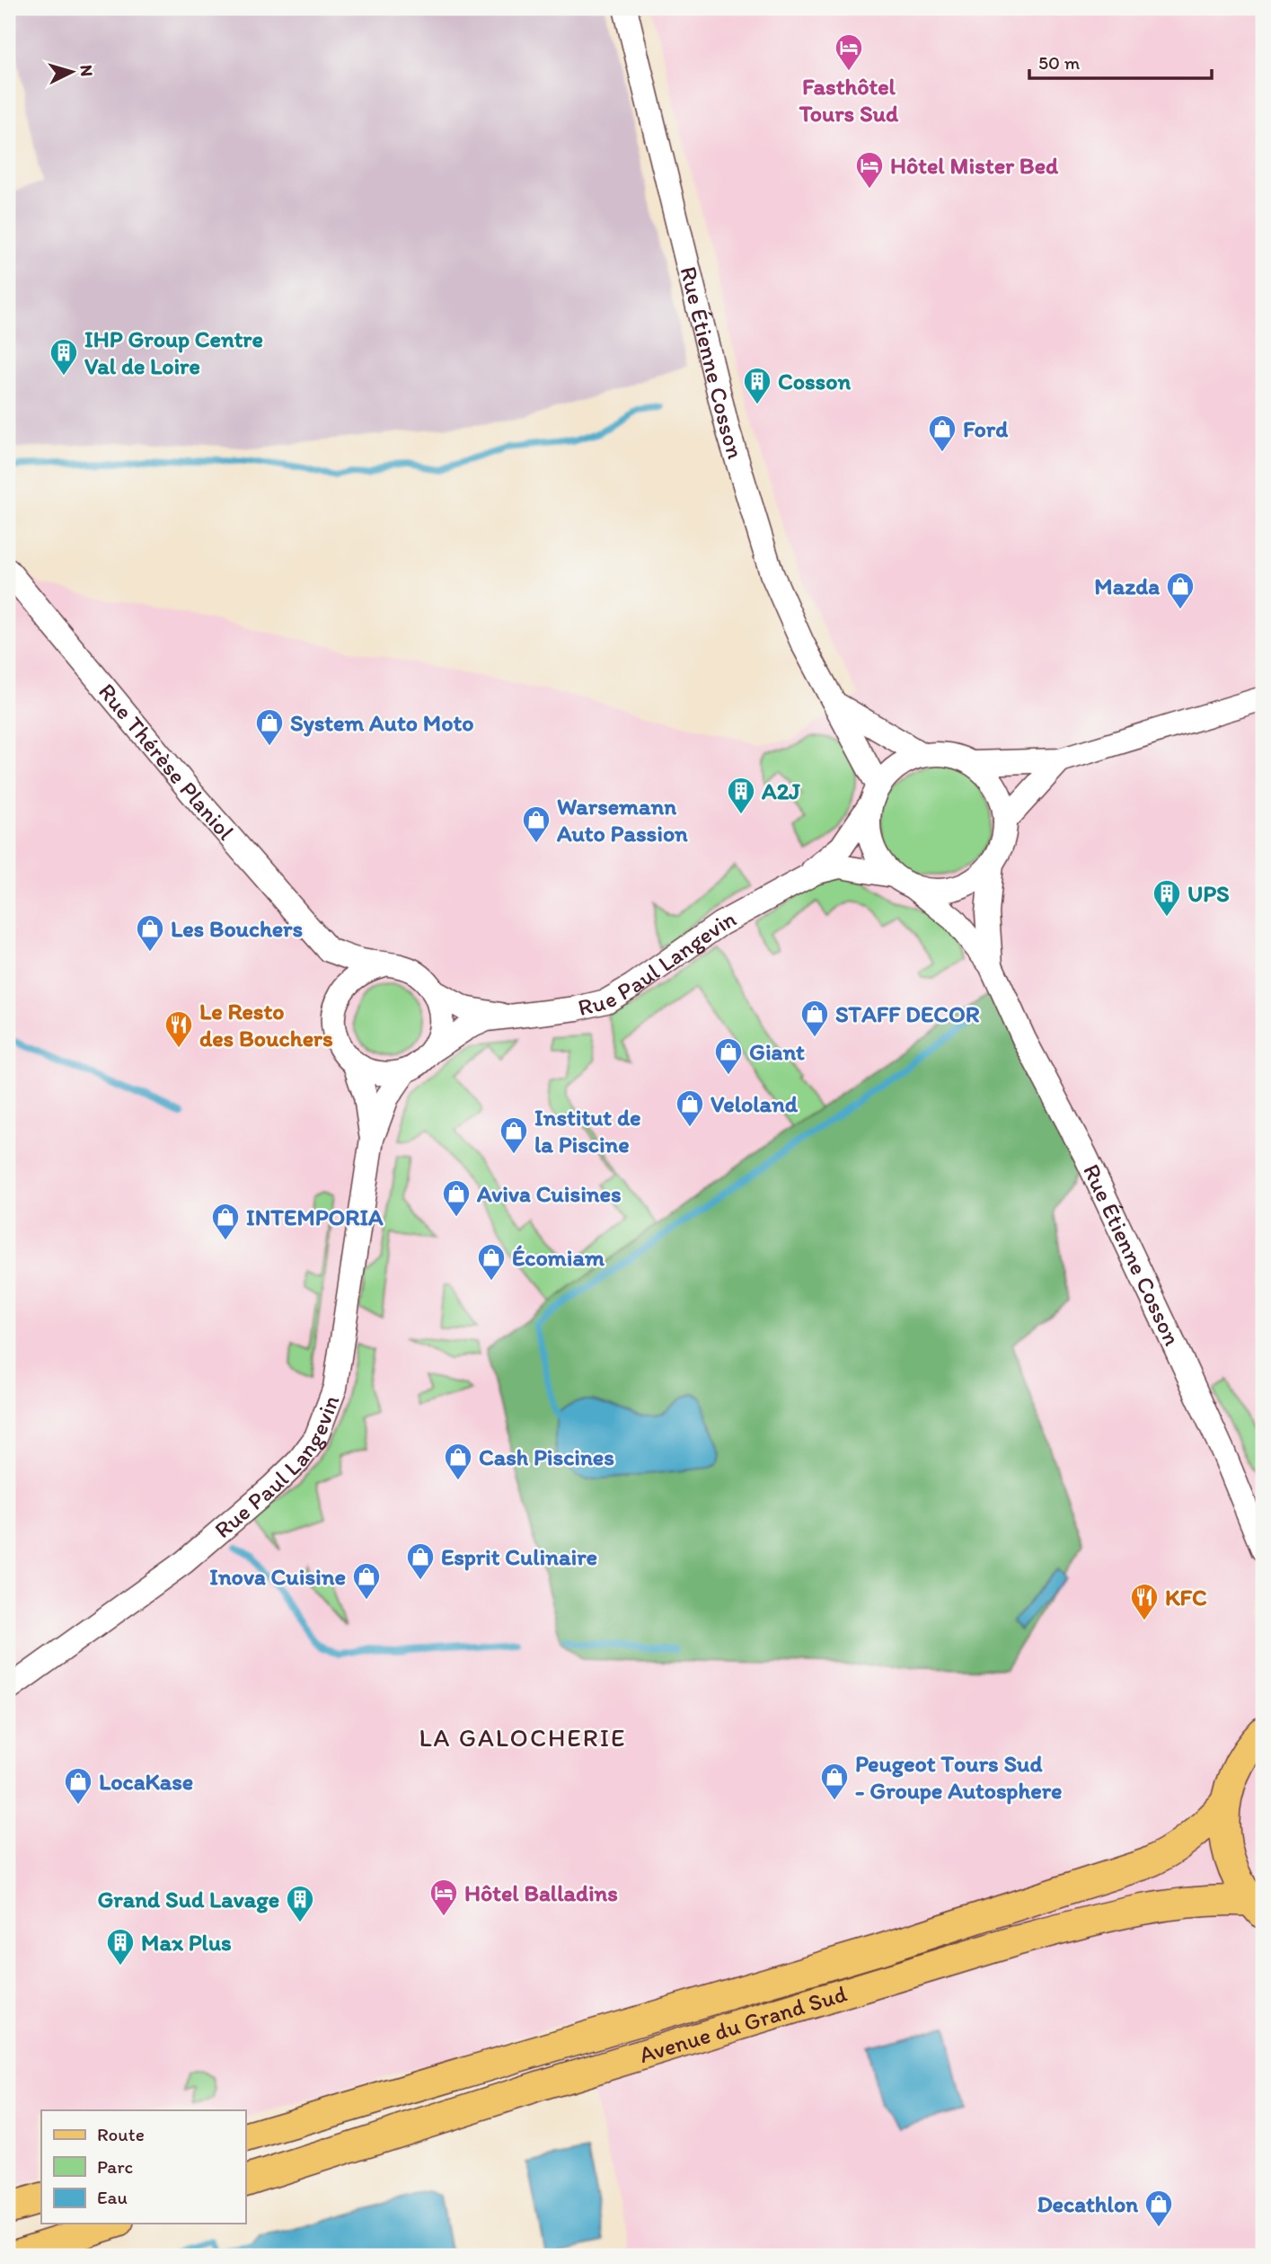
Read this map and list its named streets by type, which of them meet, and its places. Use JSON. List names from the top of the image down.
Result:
{
  "streets": {
    "main road": ["Avenue du Grand Sud"],
    "street": ["Rue Étienne Cosson", "Rue Thérèse Planiol", "Rue Paul Langevin"]
  },
  "crossings": [
    ["Rue Étienne Cosson", "Rue Paul Langevin"]
  ],
  "districts": ["LA GALOCHERIE"],
  "places": {
    "hotel": ["Fasthôtel Tours Sud", "Hôtel Mister Bed", "Hôtel Balladins"],
    "building": [
      "IHP Group Centre Val de Loire",
      "Cosson",
      "A2J",
      "UPS",
      "Grand Sud Lavage",
      "Max Plus"
    ],
    "shop": [
      "Ford",
      "Mazda",
      "System Auto Moto",
      "Warsemann Auto Passion",
      "Les Bouchers",
      "STAFF DECOR",
      "Giant",
      "Veloland",
      "Institut de la Piscine",
      "Aviva Cuisines",
      "INTEMPORIA",
      "Écomiam",
      "Cash Piscines",
      "Esprit Culinaire",
      "Inova Cuisine",
      "Peugeot Tours Sud - Groupe Autosphere",
      "LocaKase",
      "Decathlon"
    ],
    "restaurant": ["Le Resto des Bouchers", "KFC"]
  },
  "legend": ["Route", "Parc", "Eau"],
  "scale_bar": "50 m",
  "north": "right"
}
